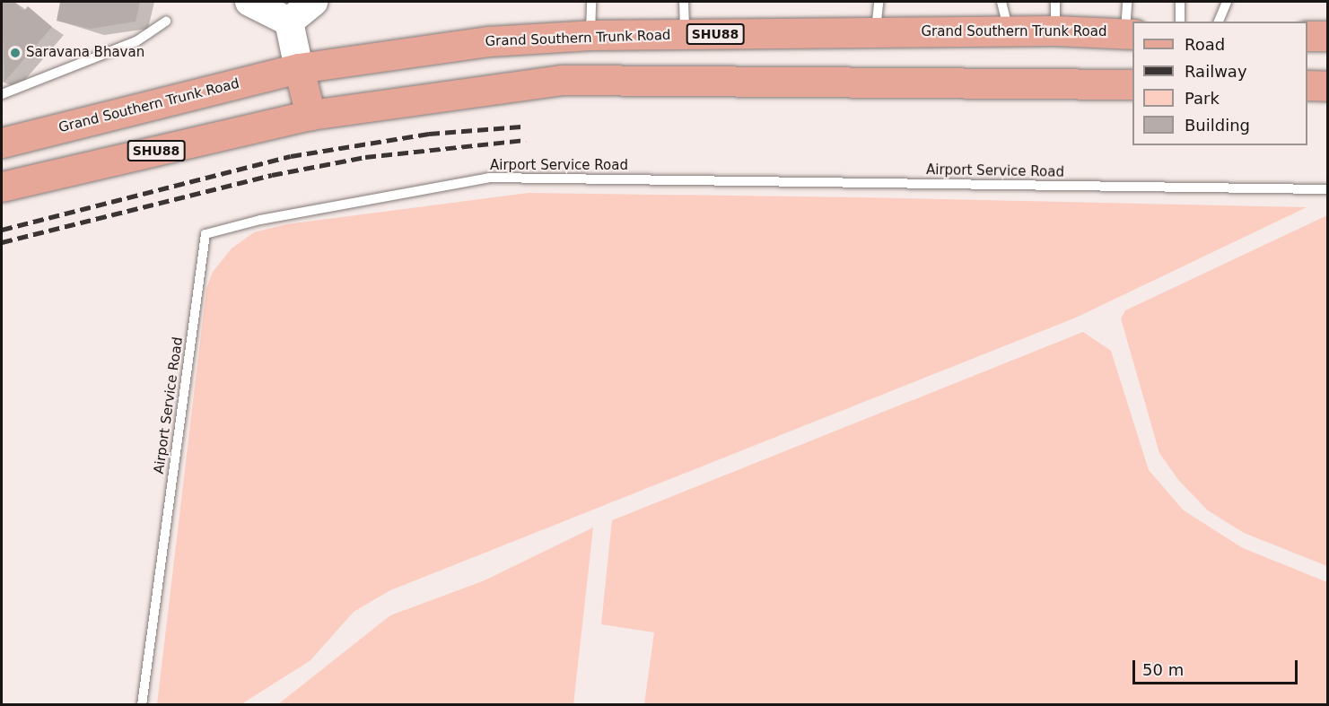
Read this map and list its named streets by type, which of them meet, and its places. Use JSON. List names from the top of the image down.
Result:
{
  "streets": {
    "main road": ["Grand Southern Trunk Road", "SHU88"],
    "lane": ["Airport Service Road"]
  },
  "places": ["Saravana Bhavan"],
  "legend": [
    "Road",
    "Railway",
    "Park",
    "Building"
  ],
  "scale_bar": "50 m"
}
